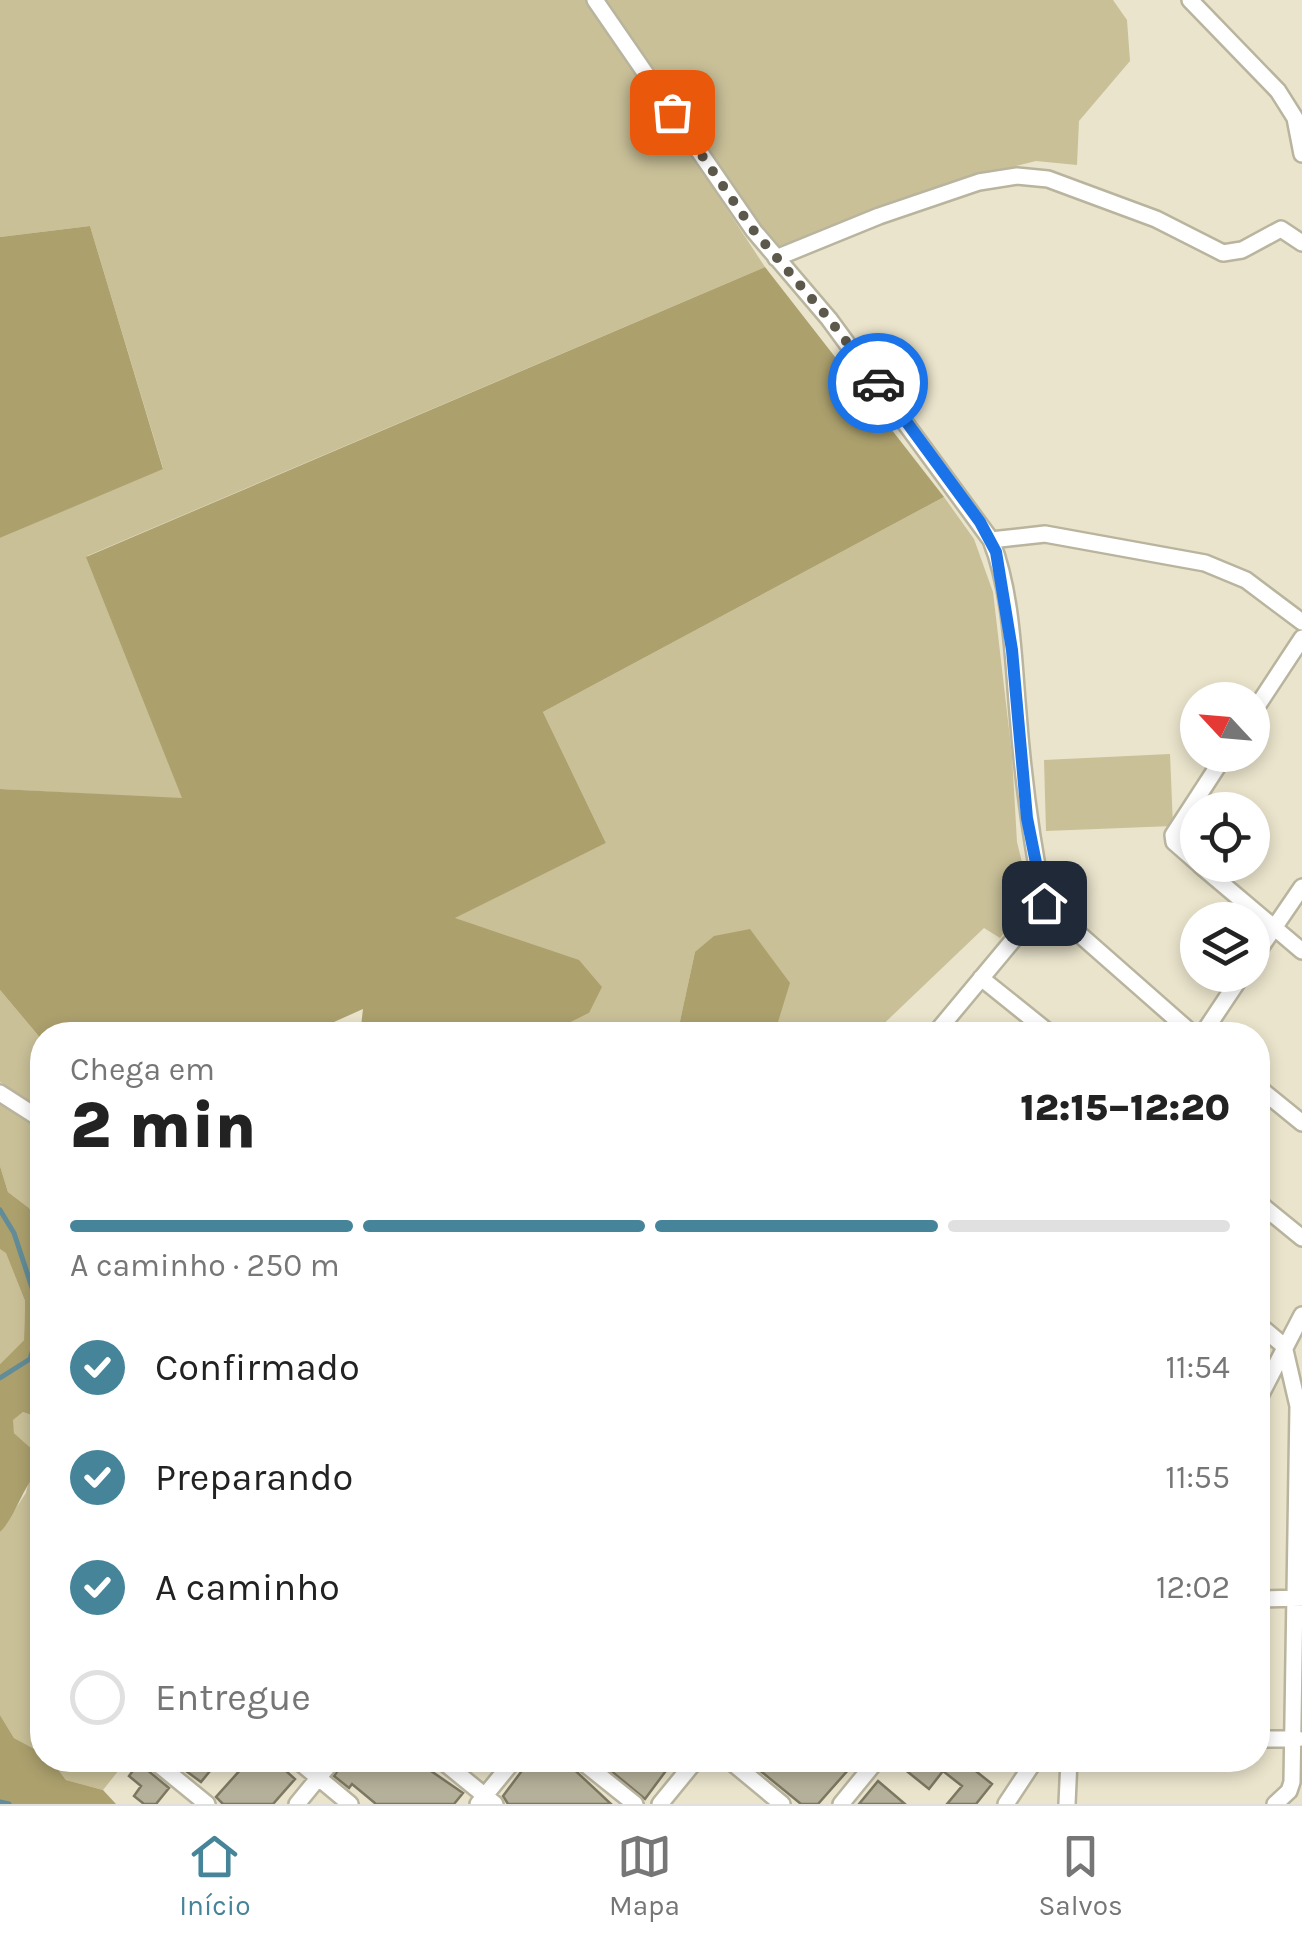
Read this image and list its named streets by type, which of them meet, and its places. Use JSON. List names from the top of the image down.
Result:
{
  "north": "top left",
  "page": {
    "heading": ["2 min", "Chega em", "12:15–12:20"],
    "bar": "A caminho · 250 m",
    "list": [
      ["Confirmado", "11:54"],
      ["Preparando", "11:55"],
      ["A caminho", "12:02"],
      "Entregue"
    ],
    "tabs": ["Início", "Mapa", "Salvos"]
  }
}
